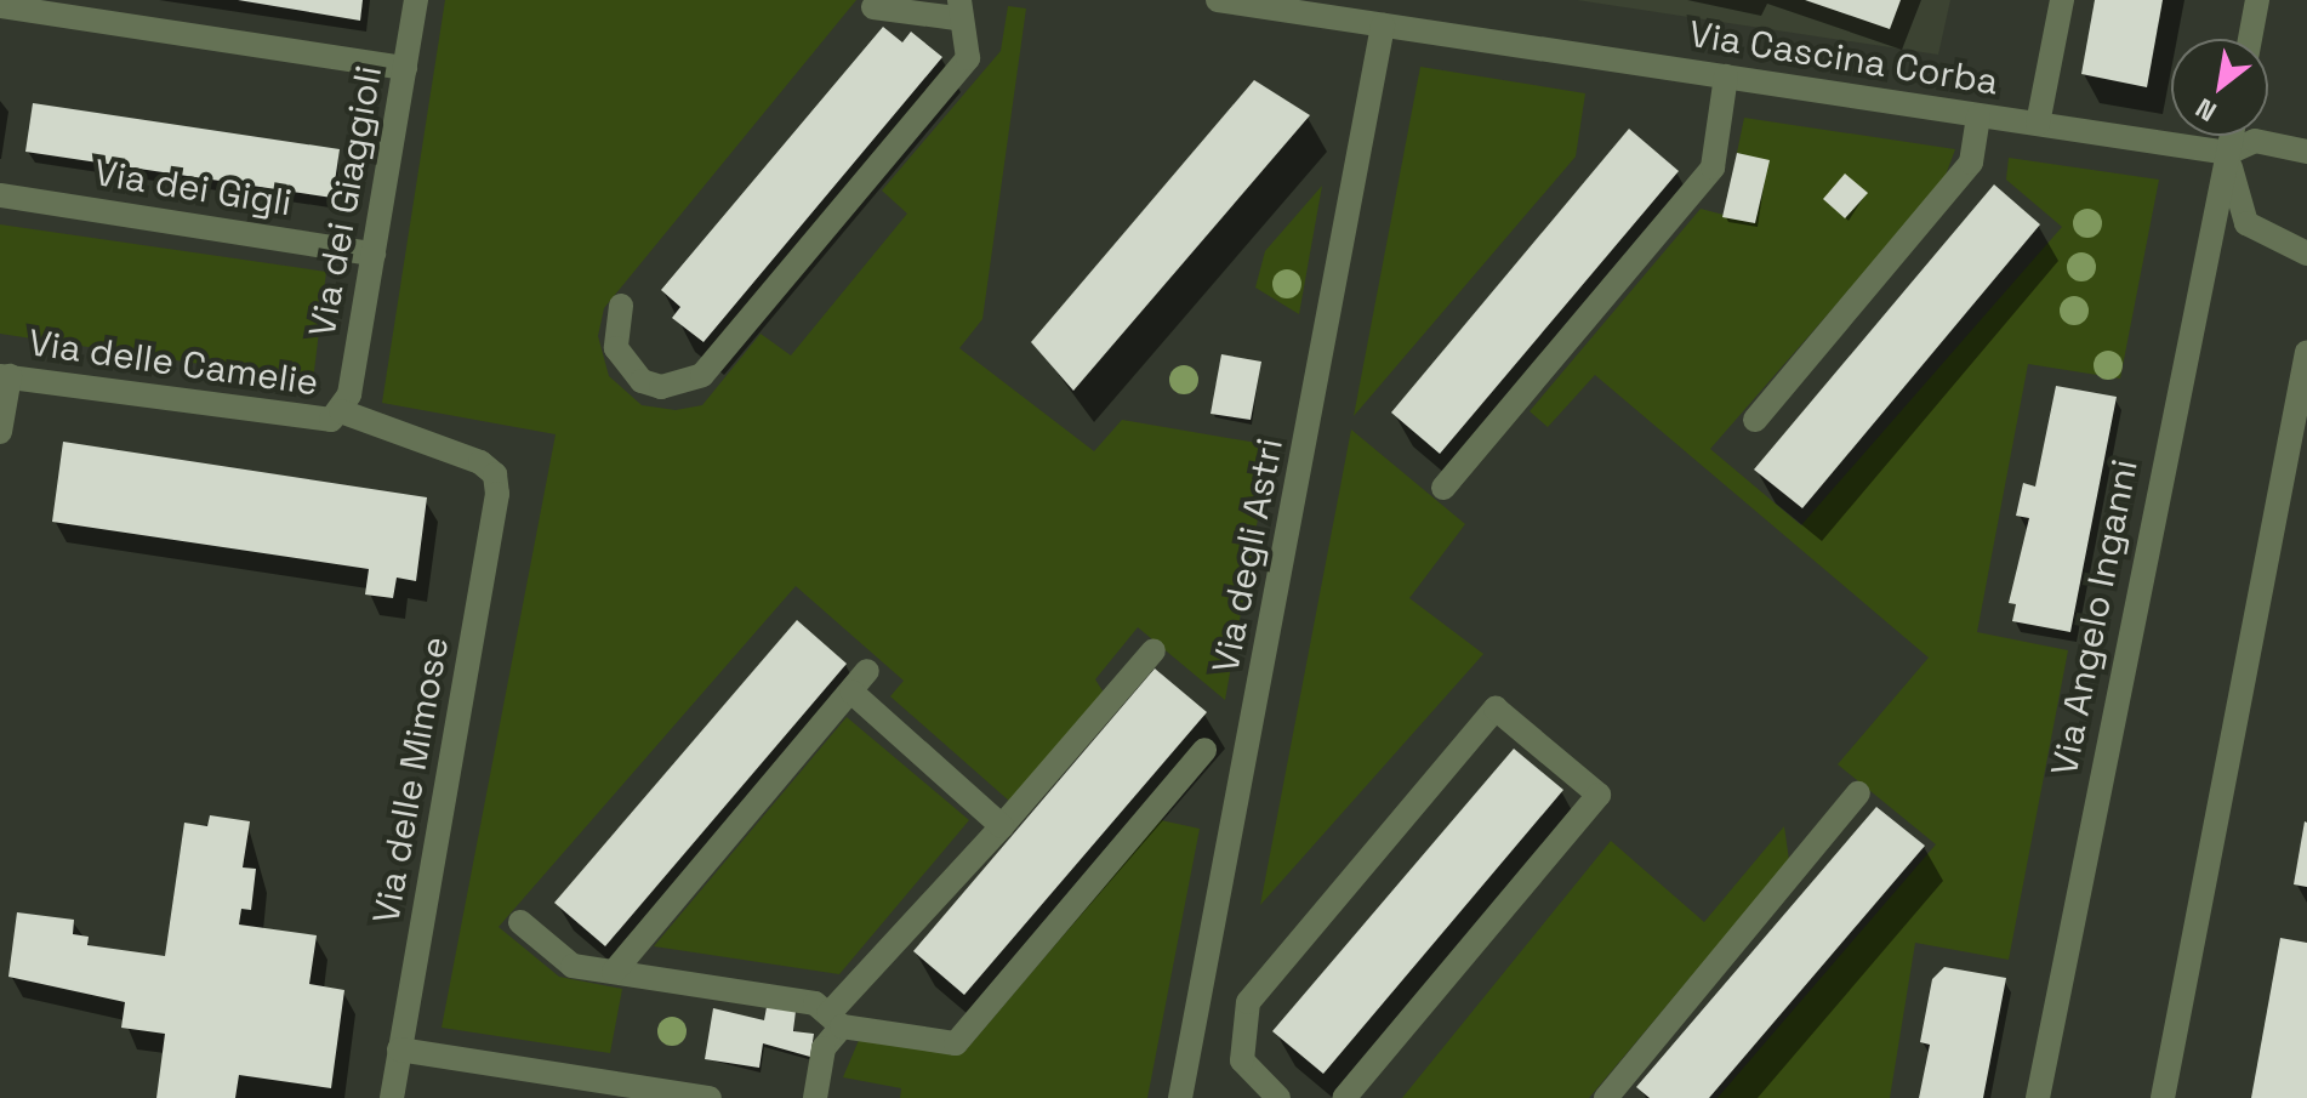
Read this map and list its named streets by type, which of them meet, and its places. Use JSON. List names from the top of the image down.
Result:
{
  "streets": {
    "street": [
      "Via Cascina Corba",
      "Via dei Gigli",
      "Via dei Giaggioli",
      "Via delle Camelie",
      "Via degli Astri",
      "Via Angelo Inganni",
      "Via delle Mimose"
    ]
  },
  "crossings": [
    ["Via Cascina Corba", "Via degli Astri"],
    ["Via Cascina Corba", "Via Angelo Inganni"],
    ["Via dei Gigli", "Via dei Giaggioli"],
    ["Via dei Giaggioli", "Via delle Camelie"],
    ["Via delle Camelie", "Via delle Mimose"]
  ],
  "north": "bottom left"
}
